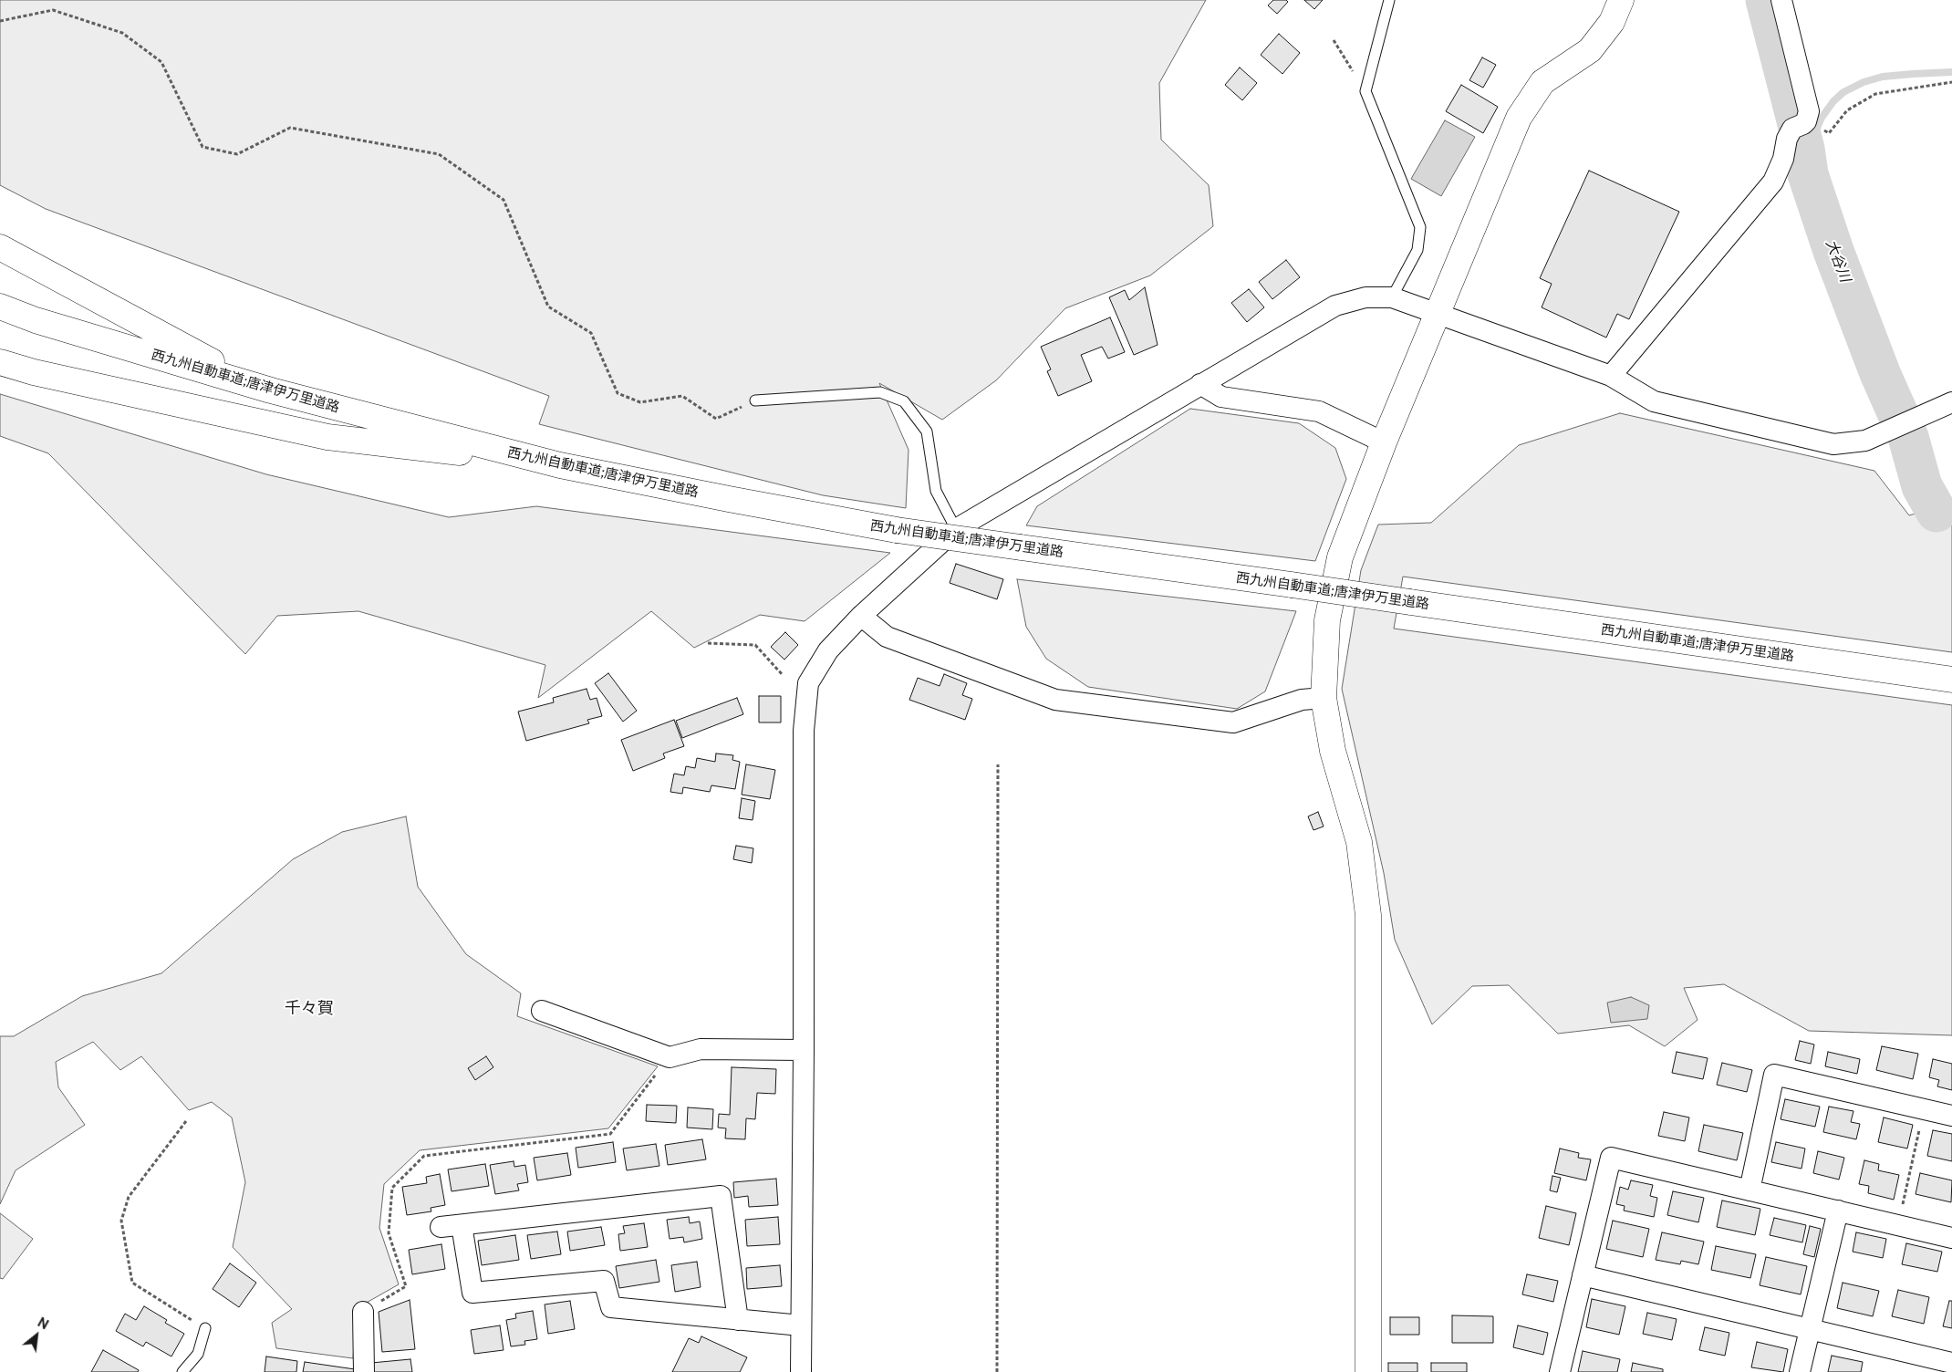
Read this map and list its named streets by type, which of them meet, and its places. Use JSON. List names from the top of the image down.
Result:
{
  "streets": {
    "main road": ["西九州自動車道;唐津伊万里道路"]
  },
  "districts": ["千々賀"],
  "water": ["大谷川"],
  "north": "top right"
}
